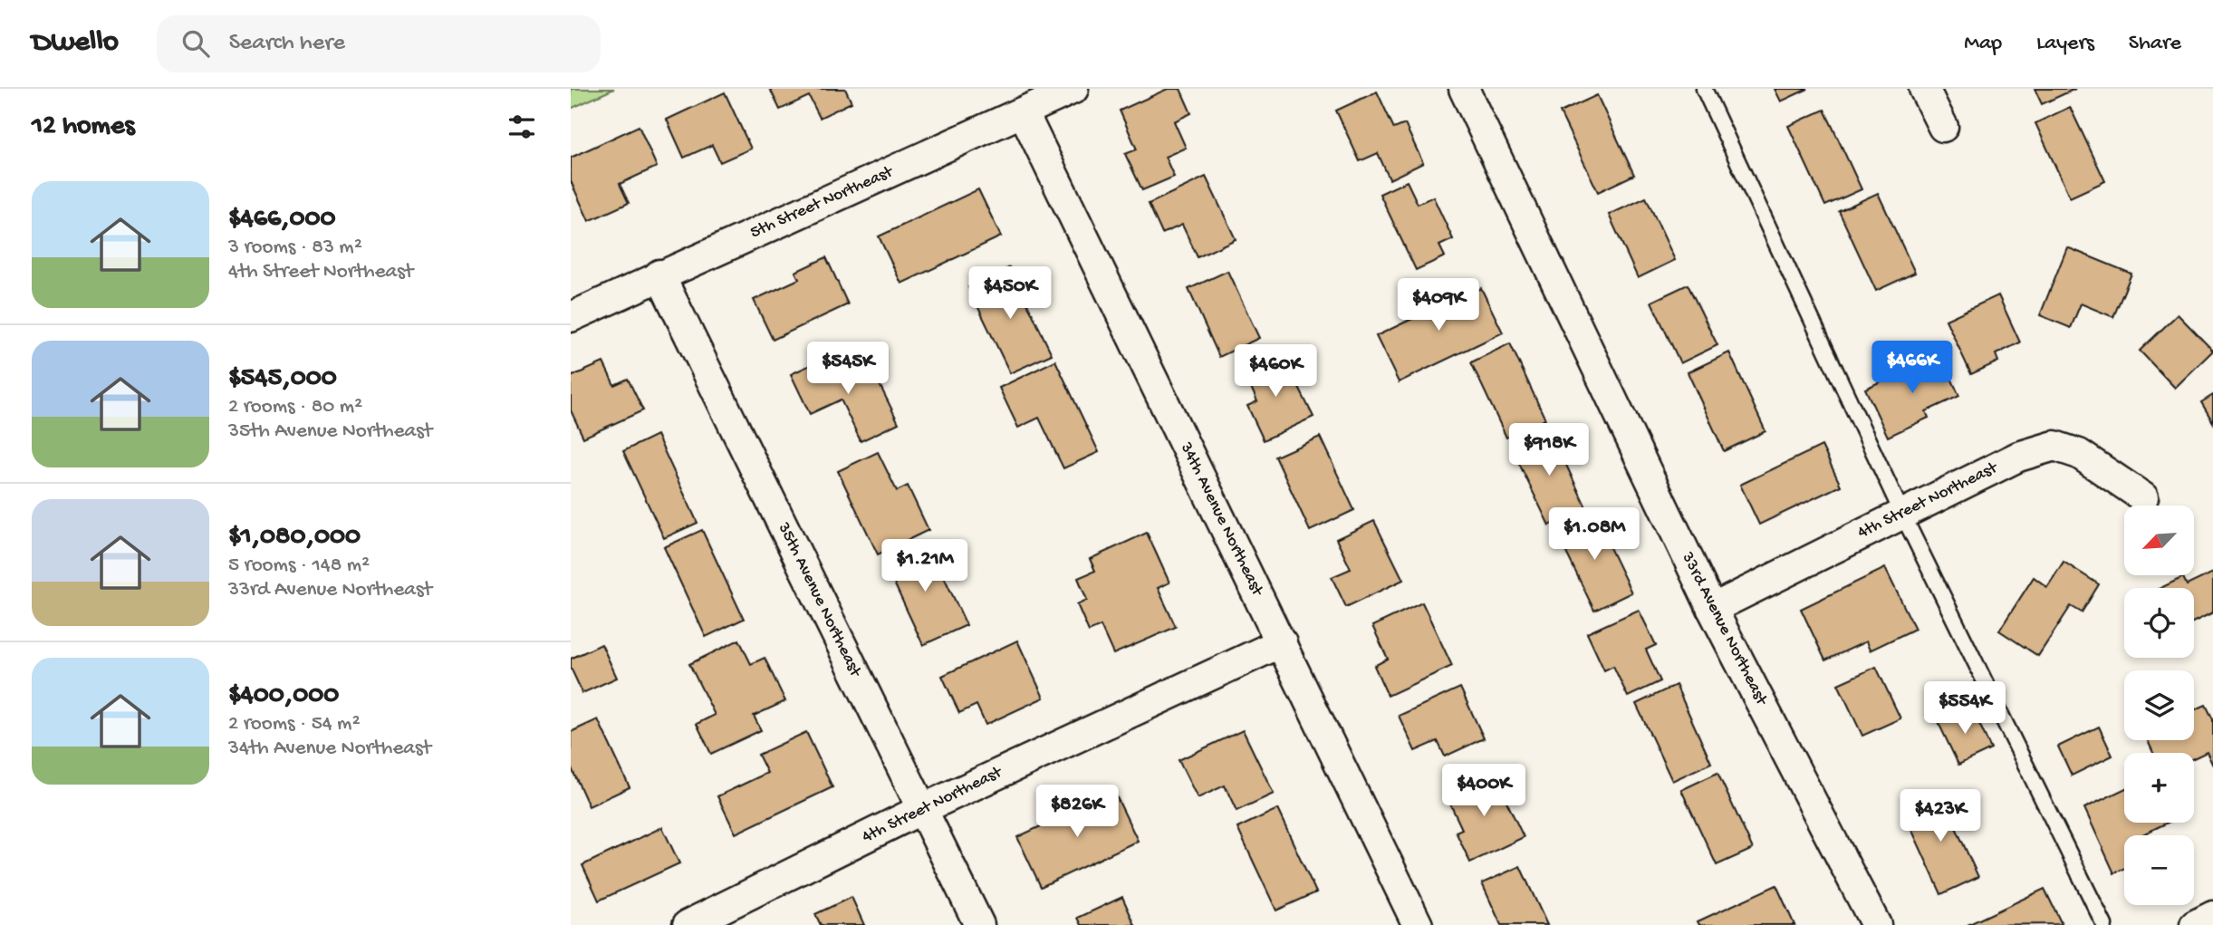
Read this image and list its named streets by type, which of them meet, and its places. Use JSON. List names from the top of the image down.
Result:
{
  "streets": {
    "street": [
      "5th Street Northeast",
      "4th Street Northeast",
      "34th Avenue Northeast",
      "35th Avenue Northeast",
      "33rd Avenue Northeast"
    ]
  },
  "crossings": [
    ["5th Street Northeast", "34th Avenue Northeast"],
    ["5th Street Northeast", "35th Avenue Northeast"],
    ["4th Street Northeast", "34th Avenue Northeast"],
    ["4th Street Northeast", "35th Avenue Northeast"],
    ["4th Street Northeast", "33rd Avenue Northeast"]
  ],
  "north": "bottom left",
  "page": {
    "header": "Dwello",
    "search": "Search here",
    "nav": ["Map", "Layers", "Share"],
    "heading": "12 homes",
    "list": [
      {
        "name": "$466,000",
        "note": "3 rooms · 83 m² · 4th Street Northeast"
      },
      {
        "name": "$545,000",
        "note": "2 rooms · 80 m² · 35th Avenue Northeast"
      },
      {
        "name": "$1,080,000",
        "note": "5 rooms · 148 m² · 33rd Avenue Northeast"
      },
      {
        "name": "$400,000",
        "note": "2 rooms · 54 m² · 34th Avenue Northeast"
      }
    ],
    "price": [
      "$450K",
      "$409K",
      "$466K",
      "$545K",
      "$460K",
      "$918K",
      "$1.08M",
      "$1.21M",
      "$554K",
      "$400K",
      "$826K",
      "$423K"
    ],
    "map_buttons": ["+", "−"]
  }
}
